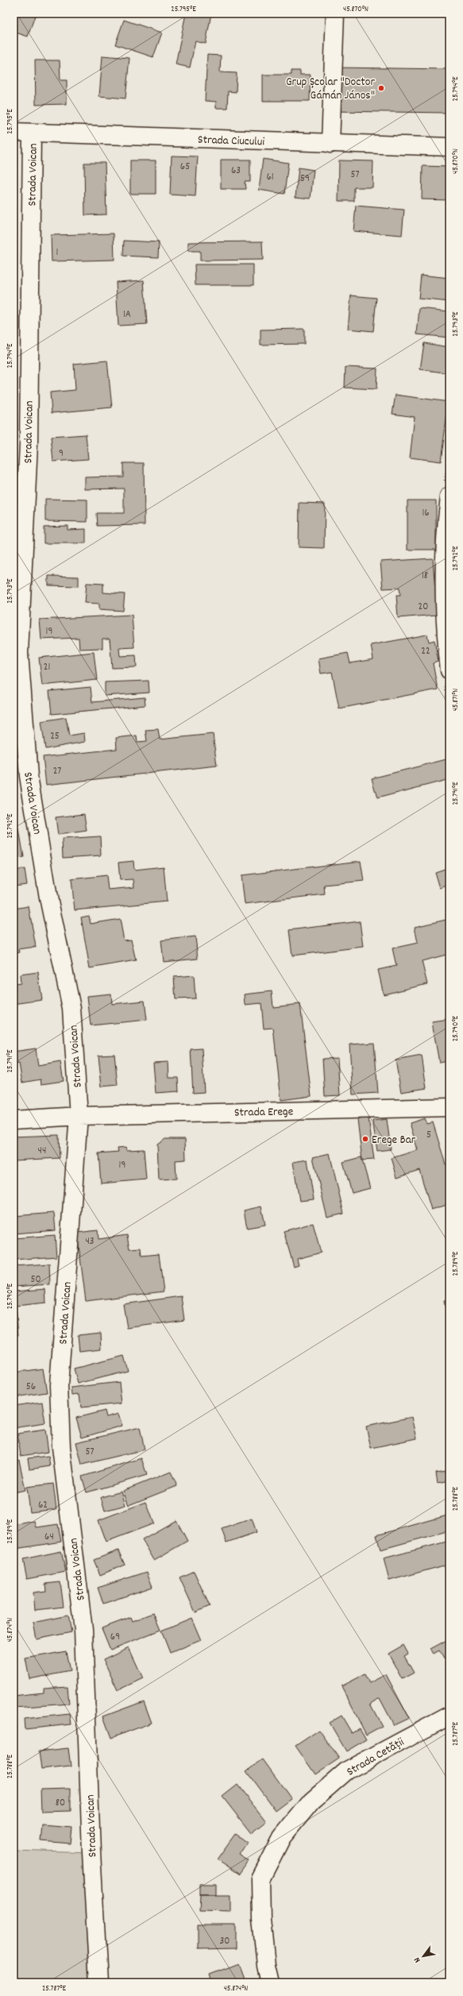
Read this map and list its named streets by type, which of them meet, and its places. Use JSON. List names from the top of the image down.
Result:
{
  "streets": {
    "street": [
      "Strada Ciucului",
      "Strada Voican",
      "Strada Erege",
      "Strada Cetății"
    ]
  },
  "crossings": [
    ["Strada Ciucului", "Strada Voican"],
    ["Strada Voican", "Strada Erege"]
  ],
  "places": ["Grup Școlar \"Doctor Gámán János\"", "Erege Bar"],
  "house_numbers": [
    "65",
    "63",
    "57",
    "61",
    "59",
    "1",
    "1A",
    "9",
    "16",
    "18",
    "20",
    "19",
    "22",
    "21",
    "25",
    "27",
    "5",
    "44",
    "19",
    "43",
    "50",
    "56",
    "57",
    "62",
    "64",
    "69",
    "80",
    "30"
  ],
  "north": "bottom left",
  "coordinates": [
    "25.795°E",
    "45.870°N",
    "25.794°E",
    "25.793°E",
    "25.792°E",
    "45.871°N",
    "25.791°E",
    "25.790°E",
    "25.789°E",
    "25.788°E",
    "45.874°N",
    "25.787°E"
  ]
}
